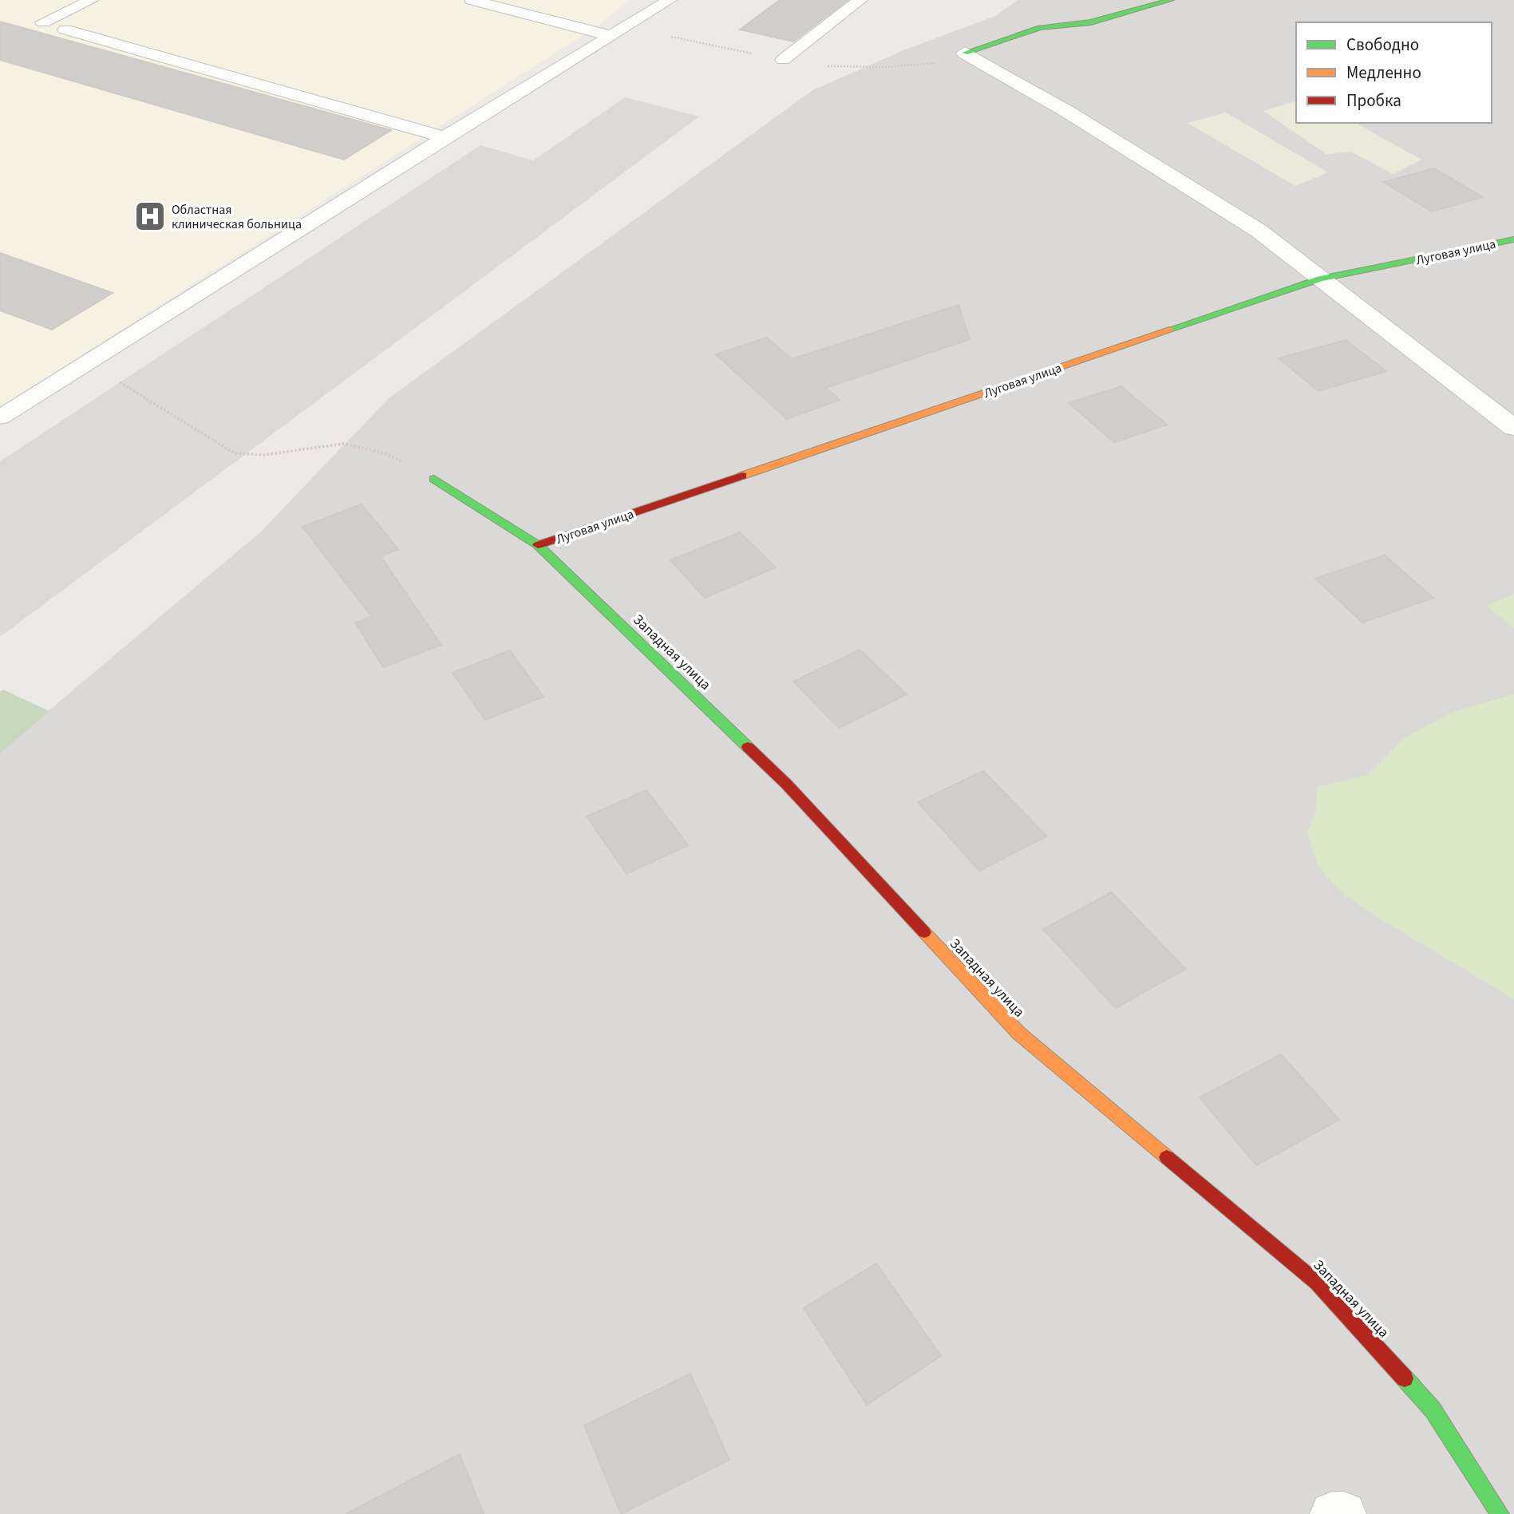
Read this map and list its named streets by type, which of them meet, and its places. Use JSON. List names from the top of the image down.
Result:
{
  "streets": {
    "street": ["Луговая улица", "Западная улица"]
  },
  "crossings": [
    ["Луговая улица", "Западная улица"]
  ],
  "places": {
    "hospital": ["Областная клиническая больница"]
  },
  "legend": ["Свободно", "Медленно", "Пробка"]
}
